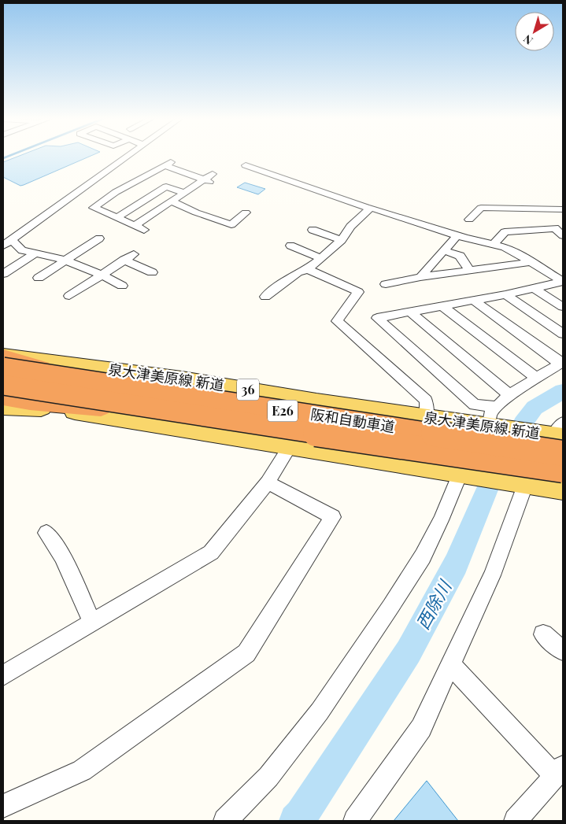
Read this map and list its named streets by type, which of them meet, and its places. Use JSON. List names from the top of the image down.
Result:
{
  "streets": {
    "highway": ["E26", "阪和自動車道"],
    "main road": ["泉大津美原線 新道", "36"]
  },
  "crossings": [
    ["泉大津美原線 新道", "36"],
    ["泉大津美原線 新道", "阪和自動車道"]
  ],
  "water": ["西除川"],
  "north": "bottom left"
}
